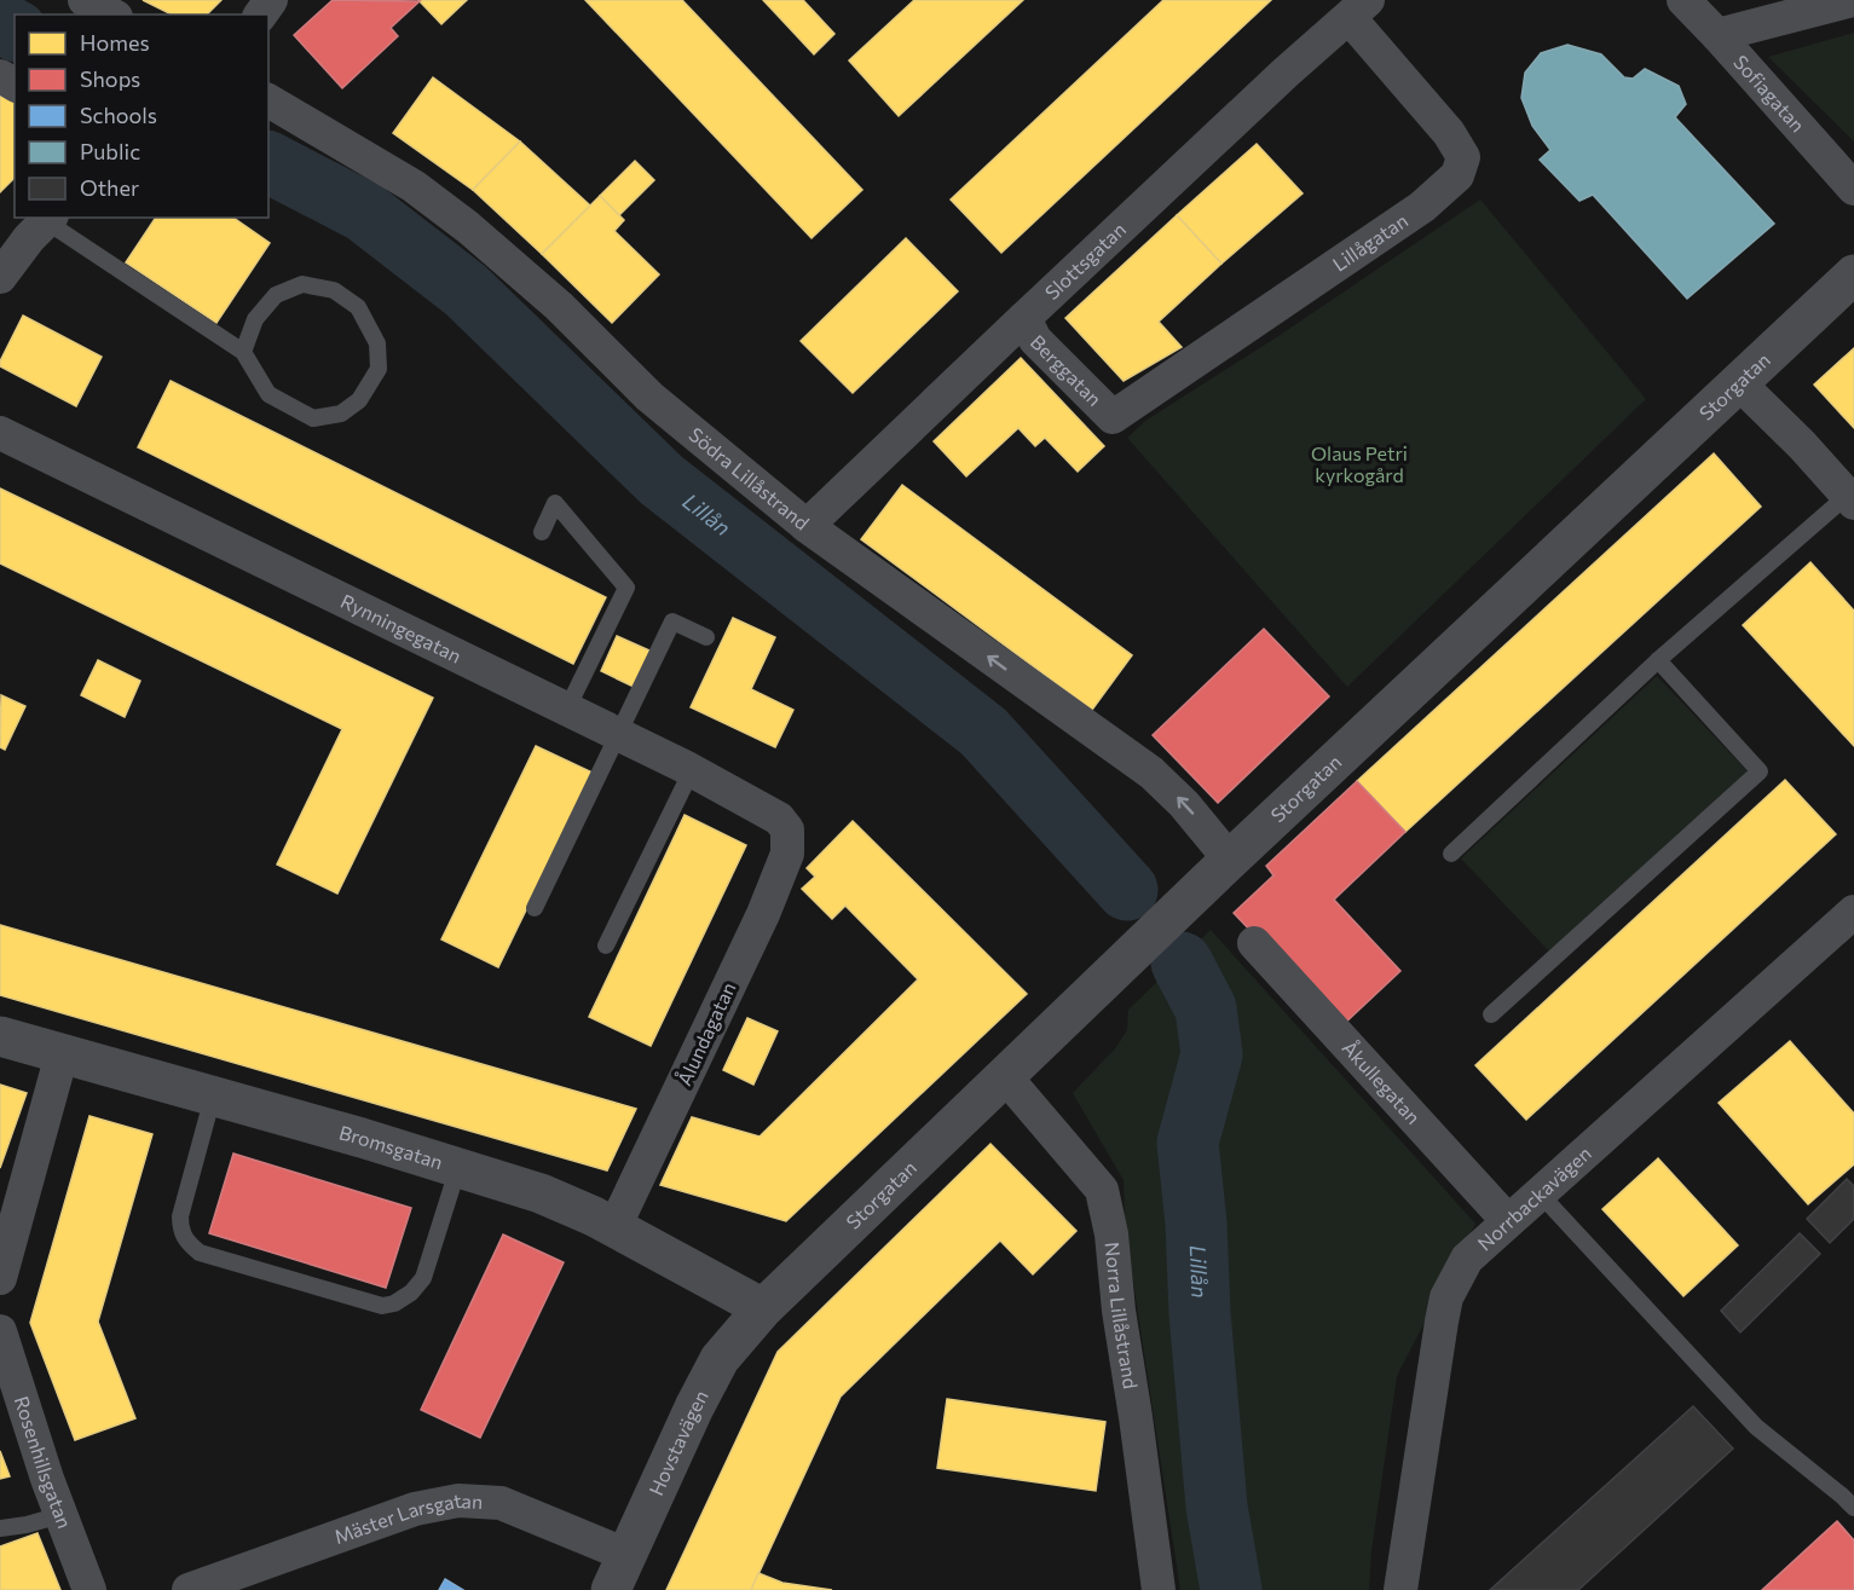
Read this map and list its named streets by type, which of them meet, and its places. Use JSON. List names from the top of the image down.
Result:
{
  "streets": {
    "street": [
      "Sofiagatan",
      "Lillågatan",
      "Slottsgatan",
      "Berggatan",
      "Storgatan",
      "Södra Lillåstrand",
      "Rynningegatan",
      "Ålundagatan",
      "Åkullegatan",
      "Bromsgatan",
      "Norrbackavägen",
      "Norra Lillåstrand",
      "Hovstavägen",
      "Rosenhillsgatan",
      "Mäster Larsgatan"
    ]
  },
  "crossings": [
    ["Lillågatan", "Slottsgatan"],
    ["Lillågatan", "Berggatan"],
    ["Slottsgatan", "Berggatan"],
    ["Slottsgatan", "Södra Lillåstrand"],
    ["Storgatan", "Södra Lillåstrand"],
    ["Storgatan", "Bromsgatan"],
    ["Storgatan", "Norra Lillåstrand"],
    ["Storgatan", "Hovstavägen"],
    ["Rynningegatan", "Ålundagatan"],
    ["Ålundagatan", "Bromsgatan"],
    ["Åkullegatan", "Norrbackavägen"],
    ["Bromsgatan", "Hovstavägen"],
    ["Hovstavägen", "Mäster Larsgatan"]
  ],
  "one_way": ["Södra Lillåstrand"],
  "water": ["Lillån"],
  "parks": ["Olaus Petri kyrkogård"],
  "legend": [
    "Homes",
    "Shops",
    "Schools",
    "Public",
    "Other"
  ]
}
